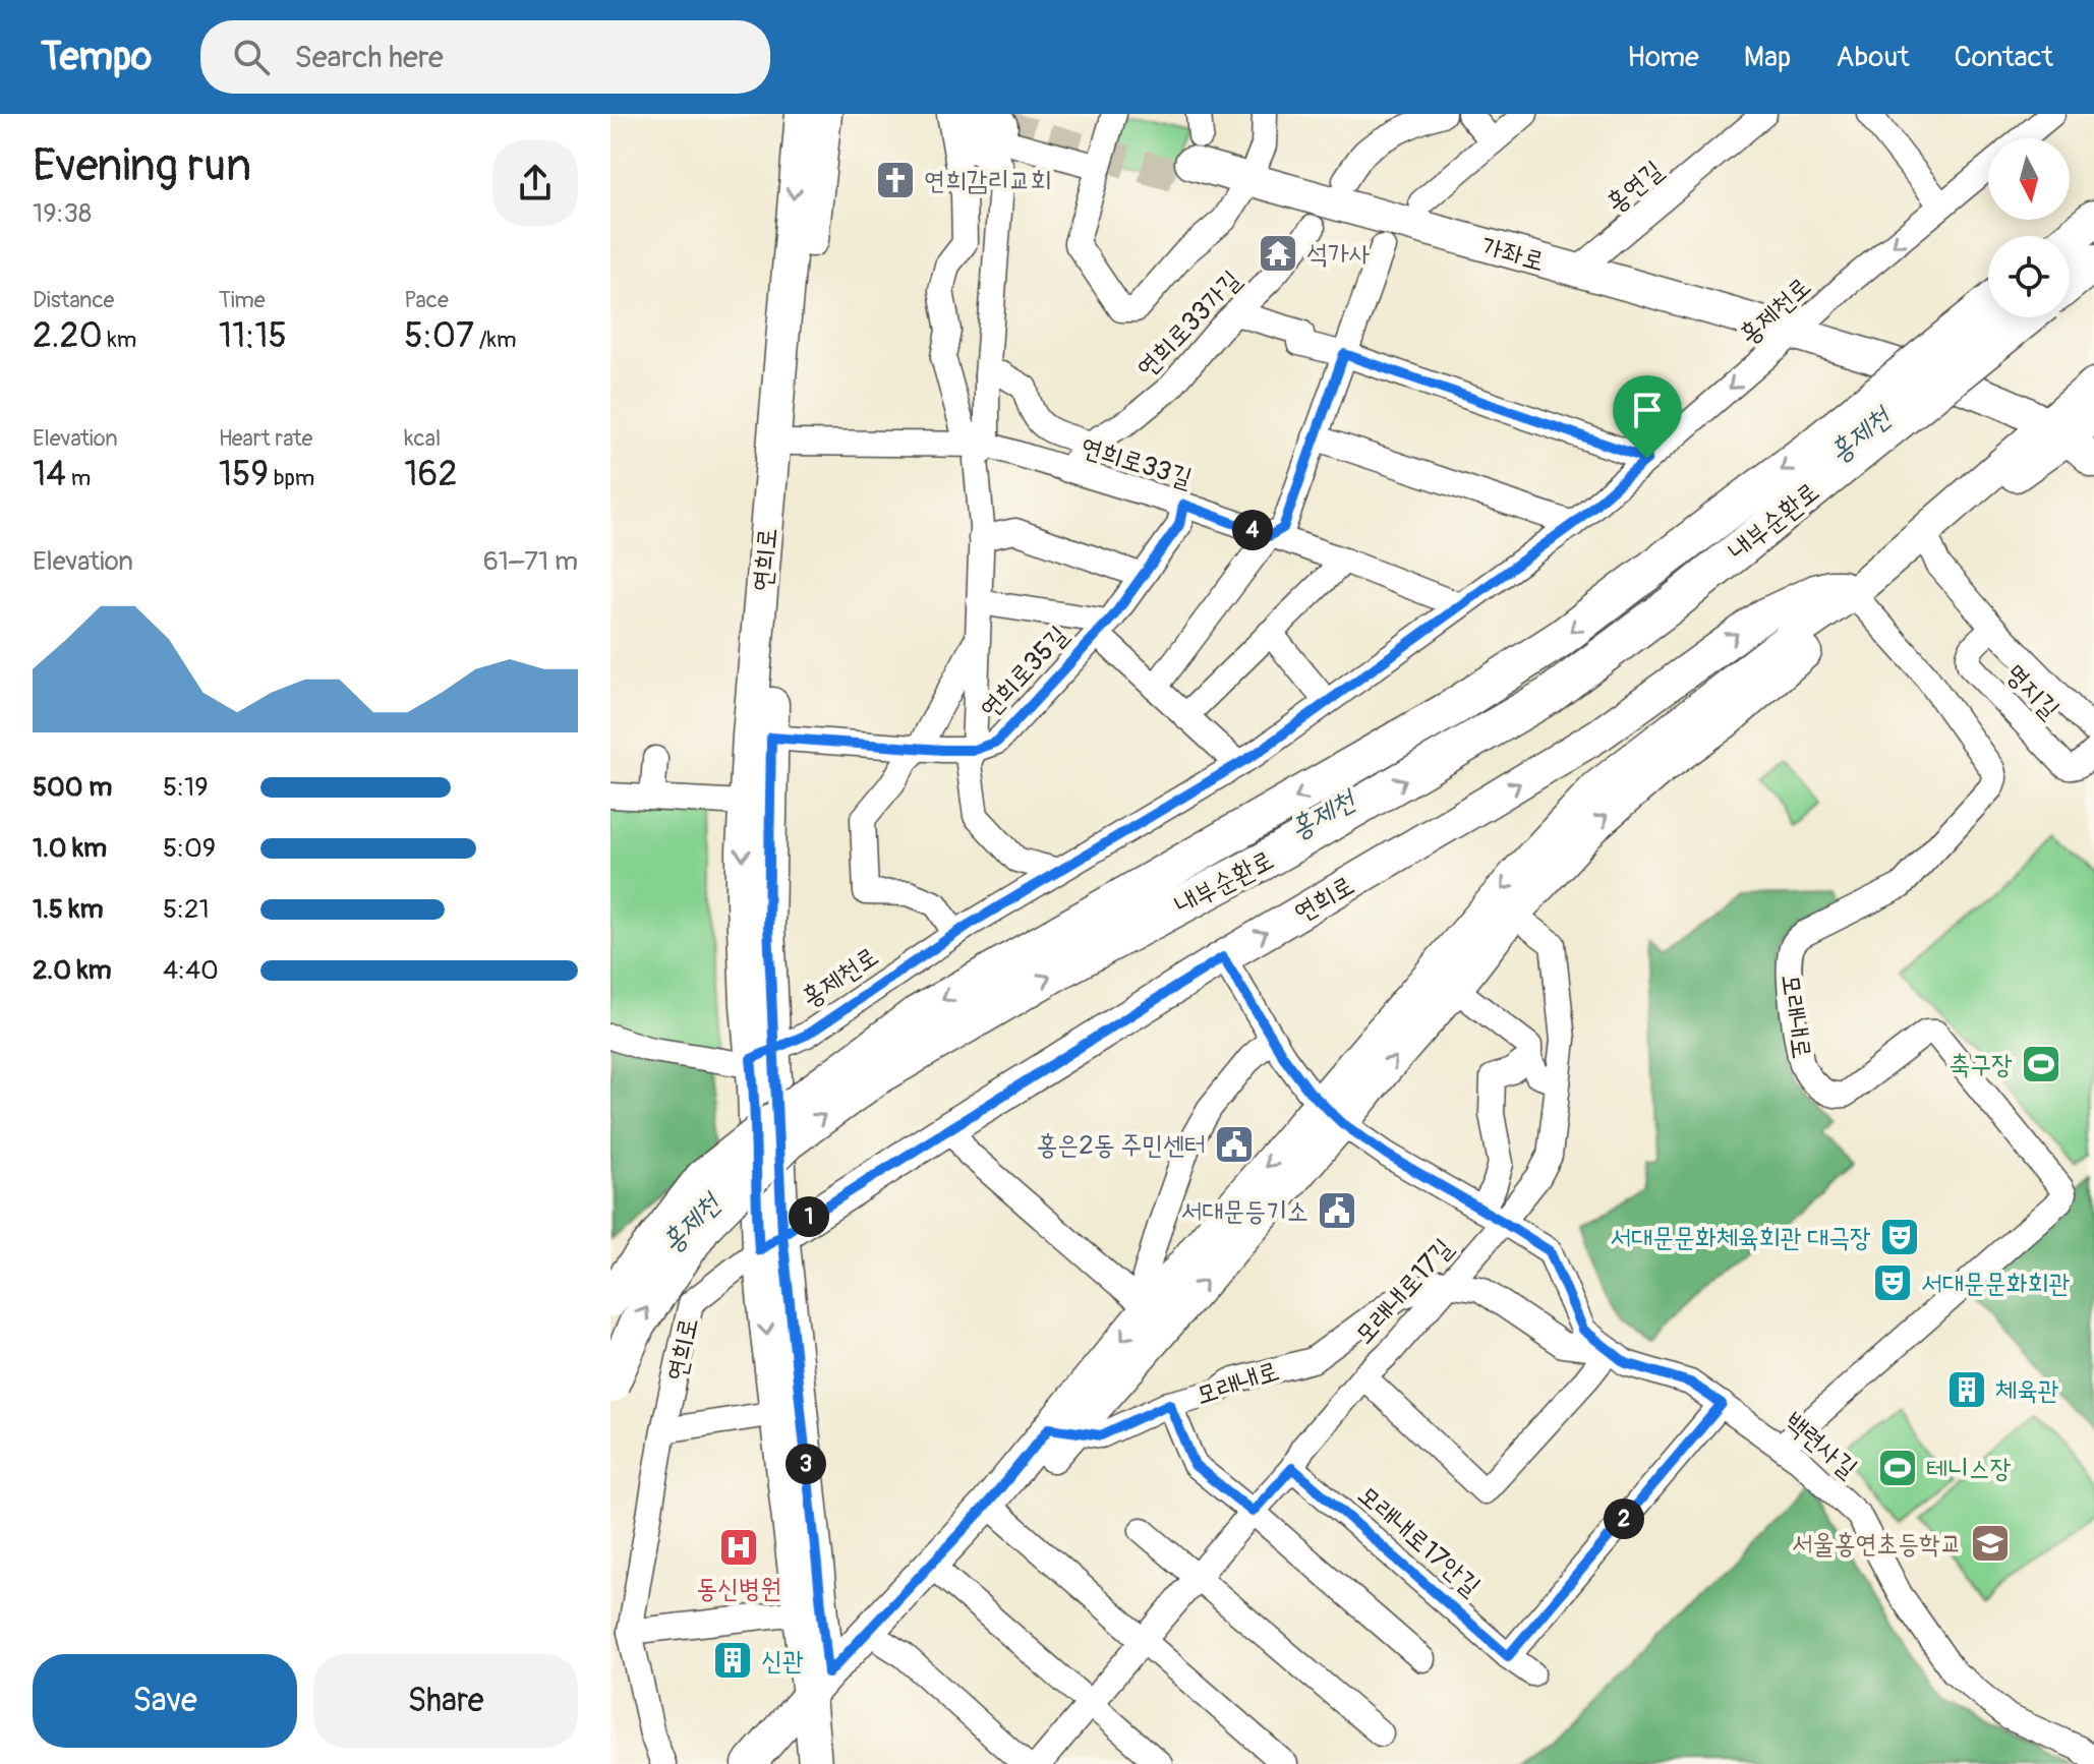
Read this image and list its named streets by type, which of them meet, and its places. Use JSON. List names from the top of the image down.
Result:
{
  "streets": {
    "highway": ["내부순환로"],
    "main road": ["가좌로", "연희로"],
    "street": [
      "홍연길",
      "홍제천로",
      "연희로33가길",
      "연희로33길",
      "연희로35길",
      "명지길",
      "모래내로",
      "모래내로17길",
      "백련사길",
      "모래내로17안길"
    ]
  },
  "crossings": [
    ["홍연길", "가좌로"],
    ["가좌로", "홍제천로"],
    ["홍제천로", "연희로33길"],
    ["홍제천로", "연희로"],
    ["연희로33가길", "연희로33길"],
    ["연희로33길", "연희로"],
    ["연희로33길", "연희로35길"],
    ["연희로", "연희로35길"],
    ["연희로", "모래내로"],
    ["모래내로", "모래내로17길"],
    ["모래내로", "백련사길"],
    ["모래내로17길", "백련사길"],
    ["모래내로17길", "모래내로17안길"]
  ],
  "water": ["홍제천"],
  "places": {
    "church": ["연희감리교회"],
    "temple": ["석가사"],
    "sports": ["축구장", "테니스장"],
    "public building": ["홍은2동 주민센터", "서대문등기소"],
    "theatre": ["서대문문화체육회관 대극장", "서대문문화회관"],
    "building": ["체육관", "신관"],
    "school or university": ["서울홍연초등학교"],
    "hospital": ["동신병원"]
  },
  "north": "bottom",
  "page": {
    "header": "Tempo",
    "search": "Search here",
    "nav": [
      "Home",
      "Map",
      "About",
      "Contact"
    ],
    "heading": ["Evening run", "19:38"],
    "stats": [
      ["Distance", "2.20 km"],
      ["Time", "11:15"],
      ["Pace", "5:07 /km"],
      ["Elevation", "14 m"],
      ["Heart rate", "159 bpm"],
      ["kcal", "162"]
    ],
    "pins": [
      "4",
      "1",
      "3",
      "2"
    ],
    "chart": ["Elevation", "61–71 m"],
    "list": [
      {
        "name": "500 m",
        "note": "5:19"
      },
      {
        "name": "1.0 km",
        "note": "5:09"
      },
      {
        "name": "1.5 km",
        "note": "5:21"
      },
      {
        "name": "2.0 km",
        "note": "4:40"
      }
    ],
    "buttons": ["Save", "Share"]
  }
}
